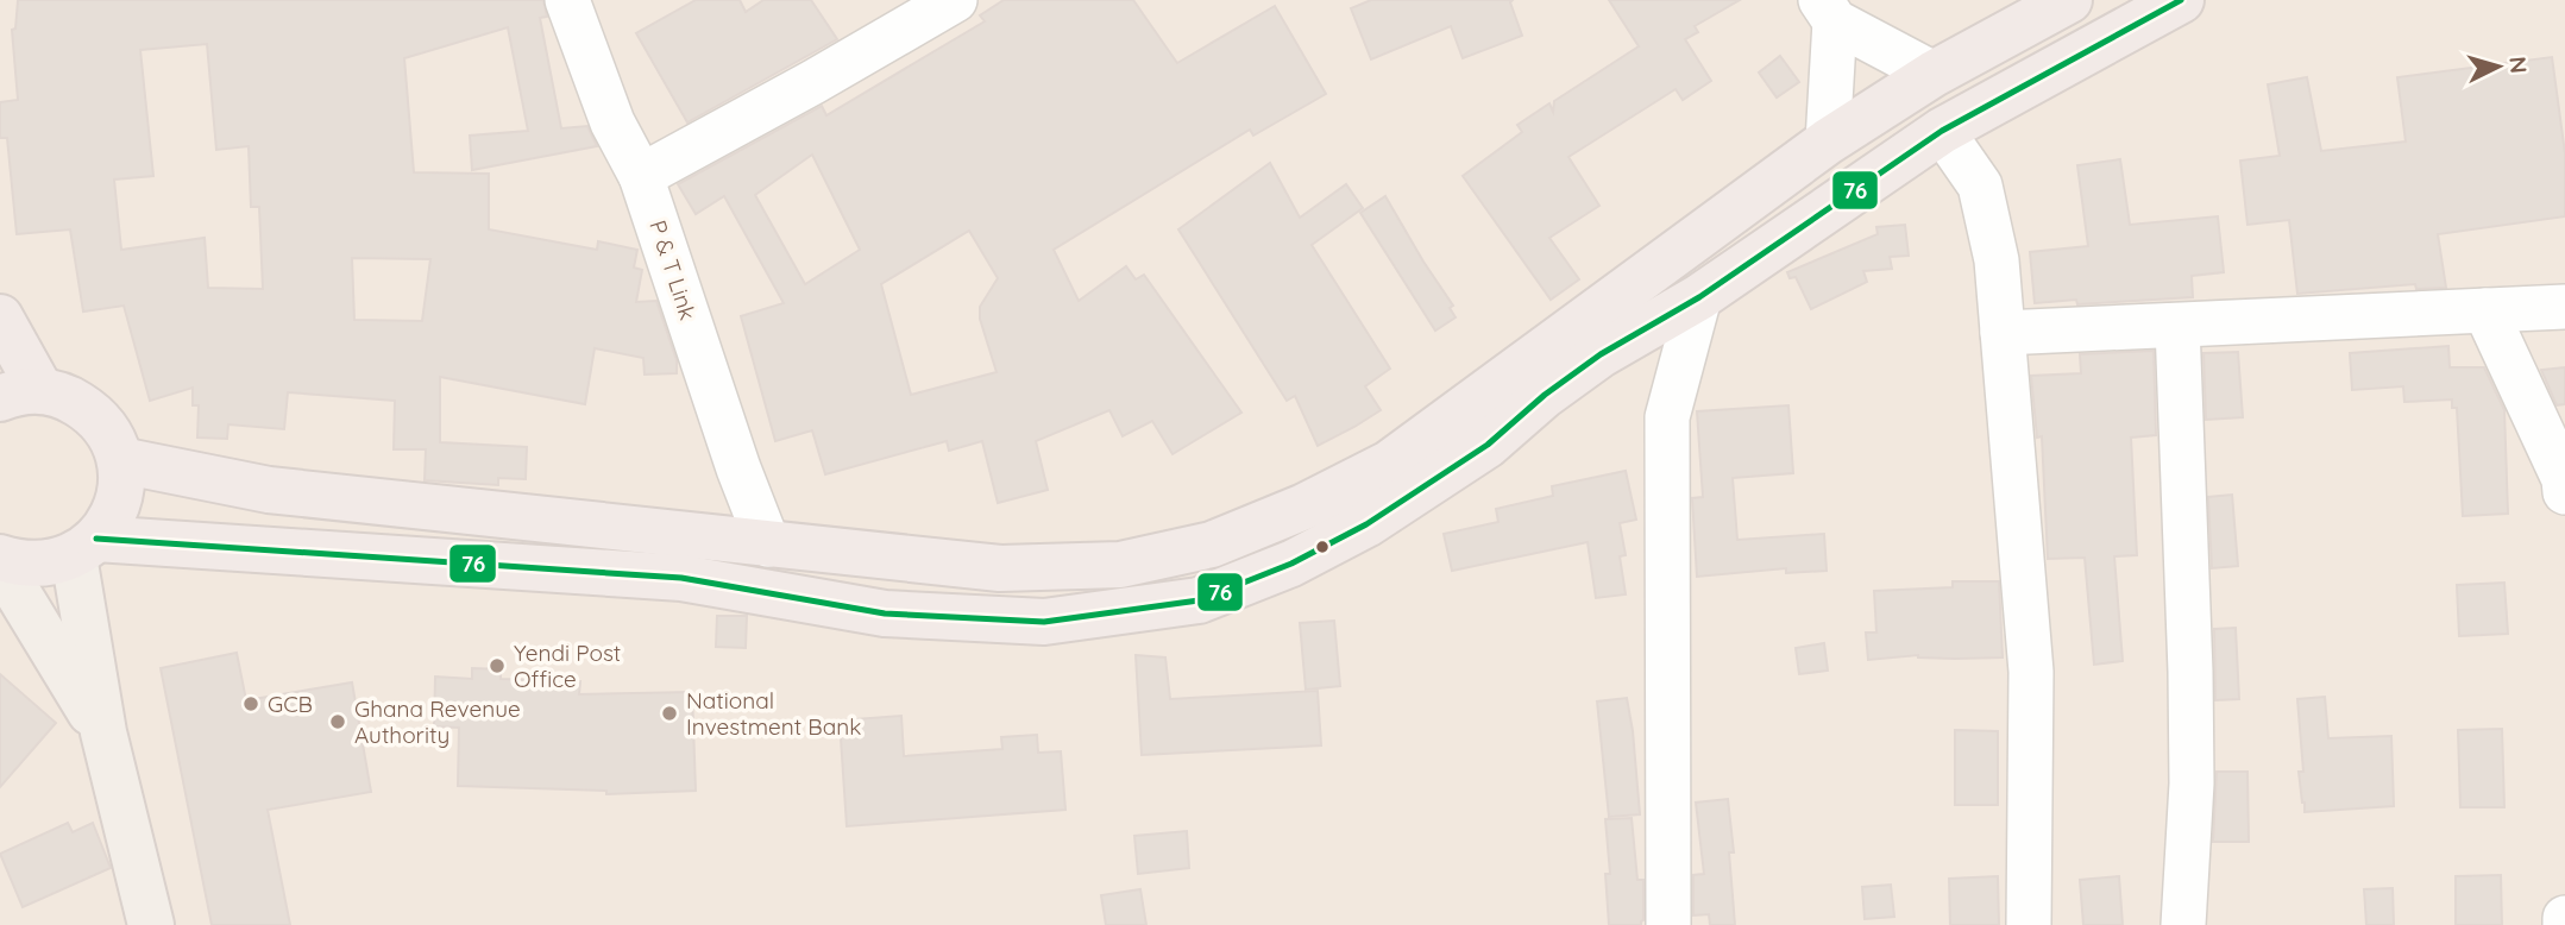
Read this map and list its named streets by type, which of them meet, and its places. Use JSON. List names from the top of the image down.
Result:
{
  "streets": {
    "street": ["P & T Link"]
  },
  "places": [
    "Yendi Post Office",
    "GCB",
    "National Investment Bank",
    "Ghana Revenue Authority"
  ],
  "lines": ["transit line 76"],
  "north": "right"
}
